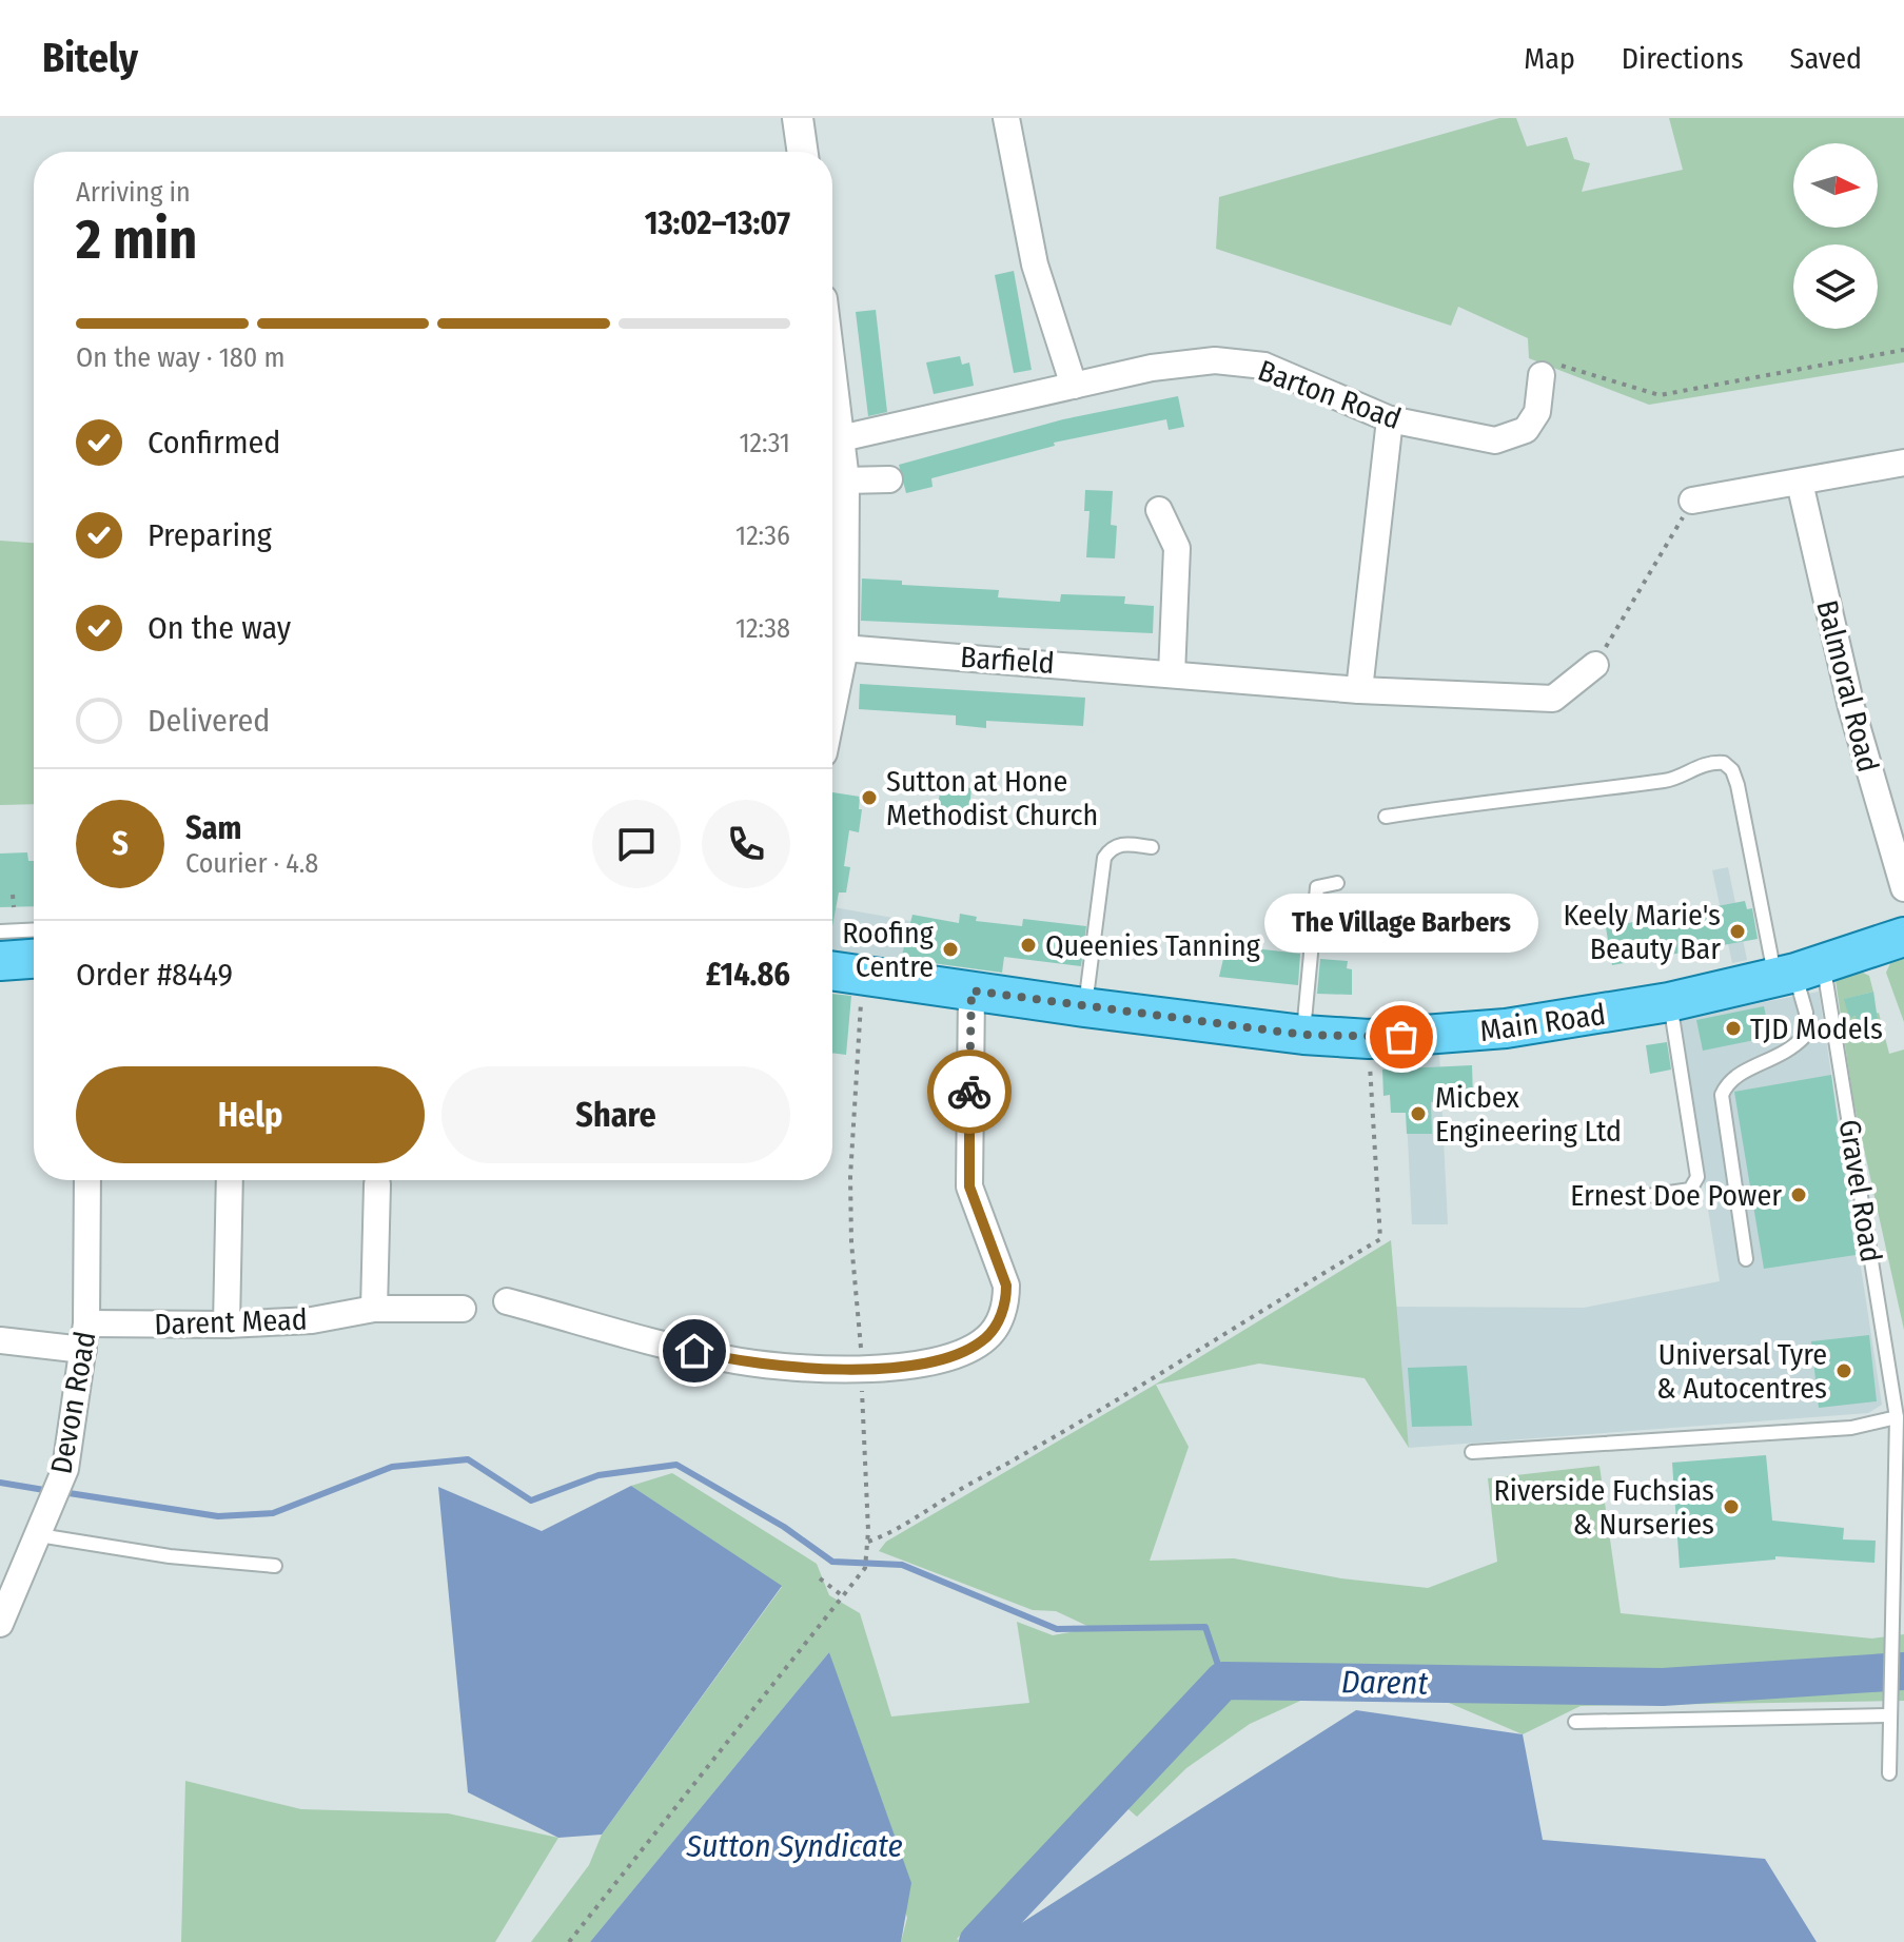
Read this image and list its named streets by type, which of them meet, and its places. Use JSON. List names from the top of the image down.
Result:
{
  "streets": {
    "main road": ["Main Road"],
    "street": [
      "Barton Road",
      "Barfield",
      "Balmoral Road",
      "Darent Mead",
      "Devon Road"
    ],
    "lane": ["Gravel Road"]
  },
  "crossings": [
    ["Main Road", "Gravel Road"],
    ["Darent Mead", "Devon Road"]
  ],
  "water": ["Darent", "Sutton Syndicate"],
  "places": [
    "Sutton at Hone Methodist Church",
    "Keely Marie's Beauty Bar",
    "Queenies Tanning",
    "Roofing Centre",
    "TJD Models",
    "The Village Barbers",
    "Micbex Engineering Ltd",
    "Ernest Doe Power",
    "Universal Tyre & Autocentres",
    "Riverside Fuchsias & Nurseries"
  ],
  "north": "right",
  "page": {
    "header": "Bitely",
    "nav": ["Map", "Directions", "Saved"],
    "heading": ["2 min", "Arriving in", "13:02–13:07"],
    "panel": [
      "Sam",
      "Courier · 4.8",
      "Order #8449",
      "£14.86"
    ],
    "bar": "On the way · 180 m",
    "list": [
      ["Confirmed", "12:31"],
      ["Preparing", "12:36"],
      ["On the way", "12:38"],
      "Delivered"
    ],
    "round": "S",
    "bubble": "The Village Barbers",
    "buttons": ["Help", "Share"]
  }
}
